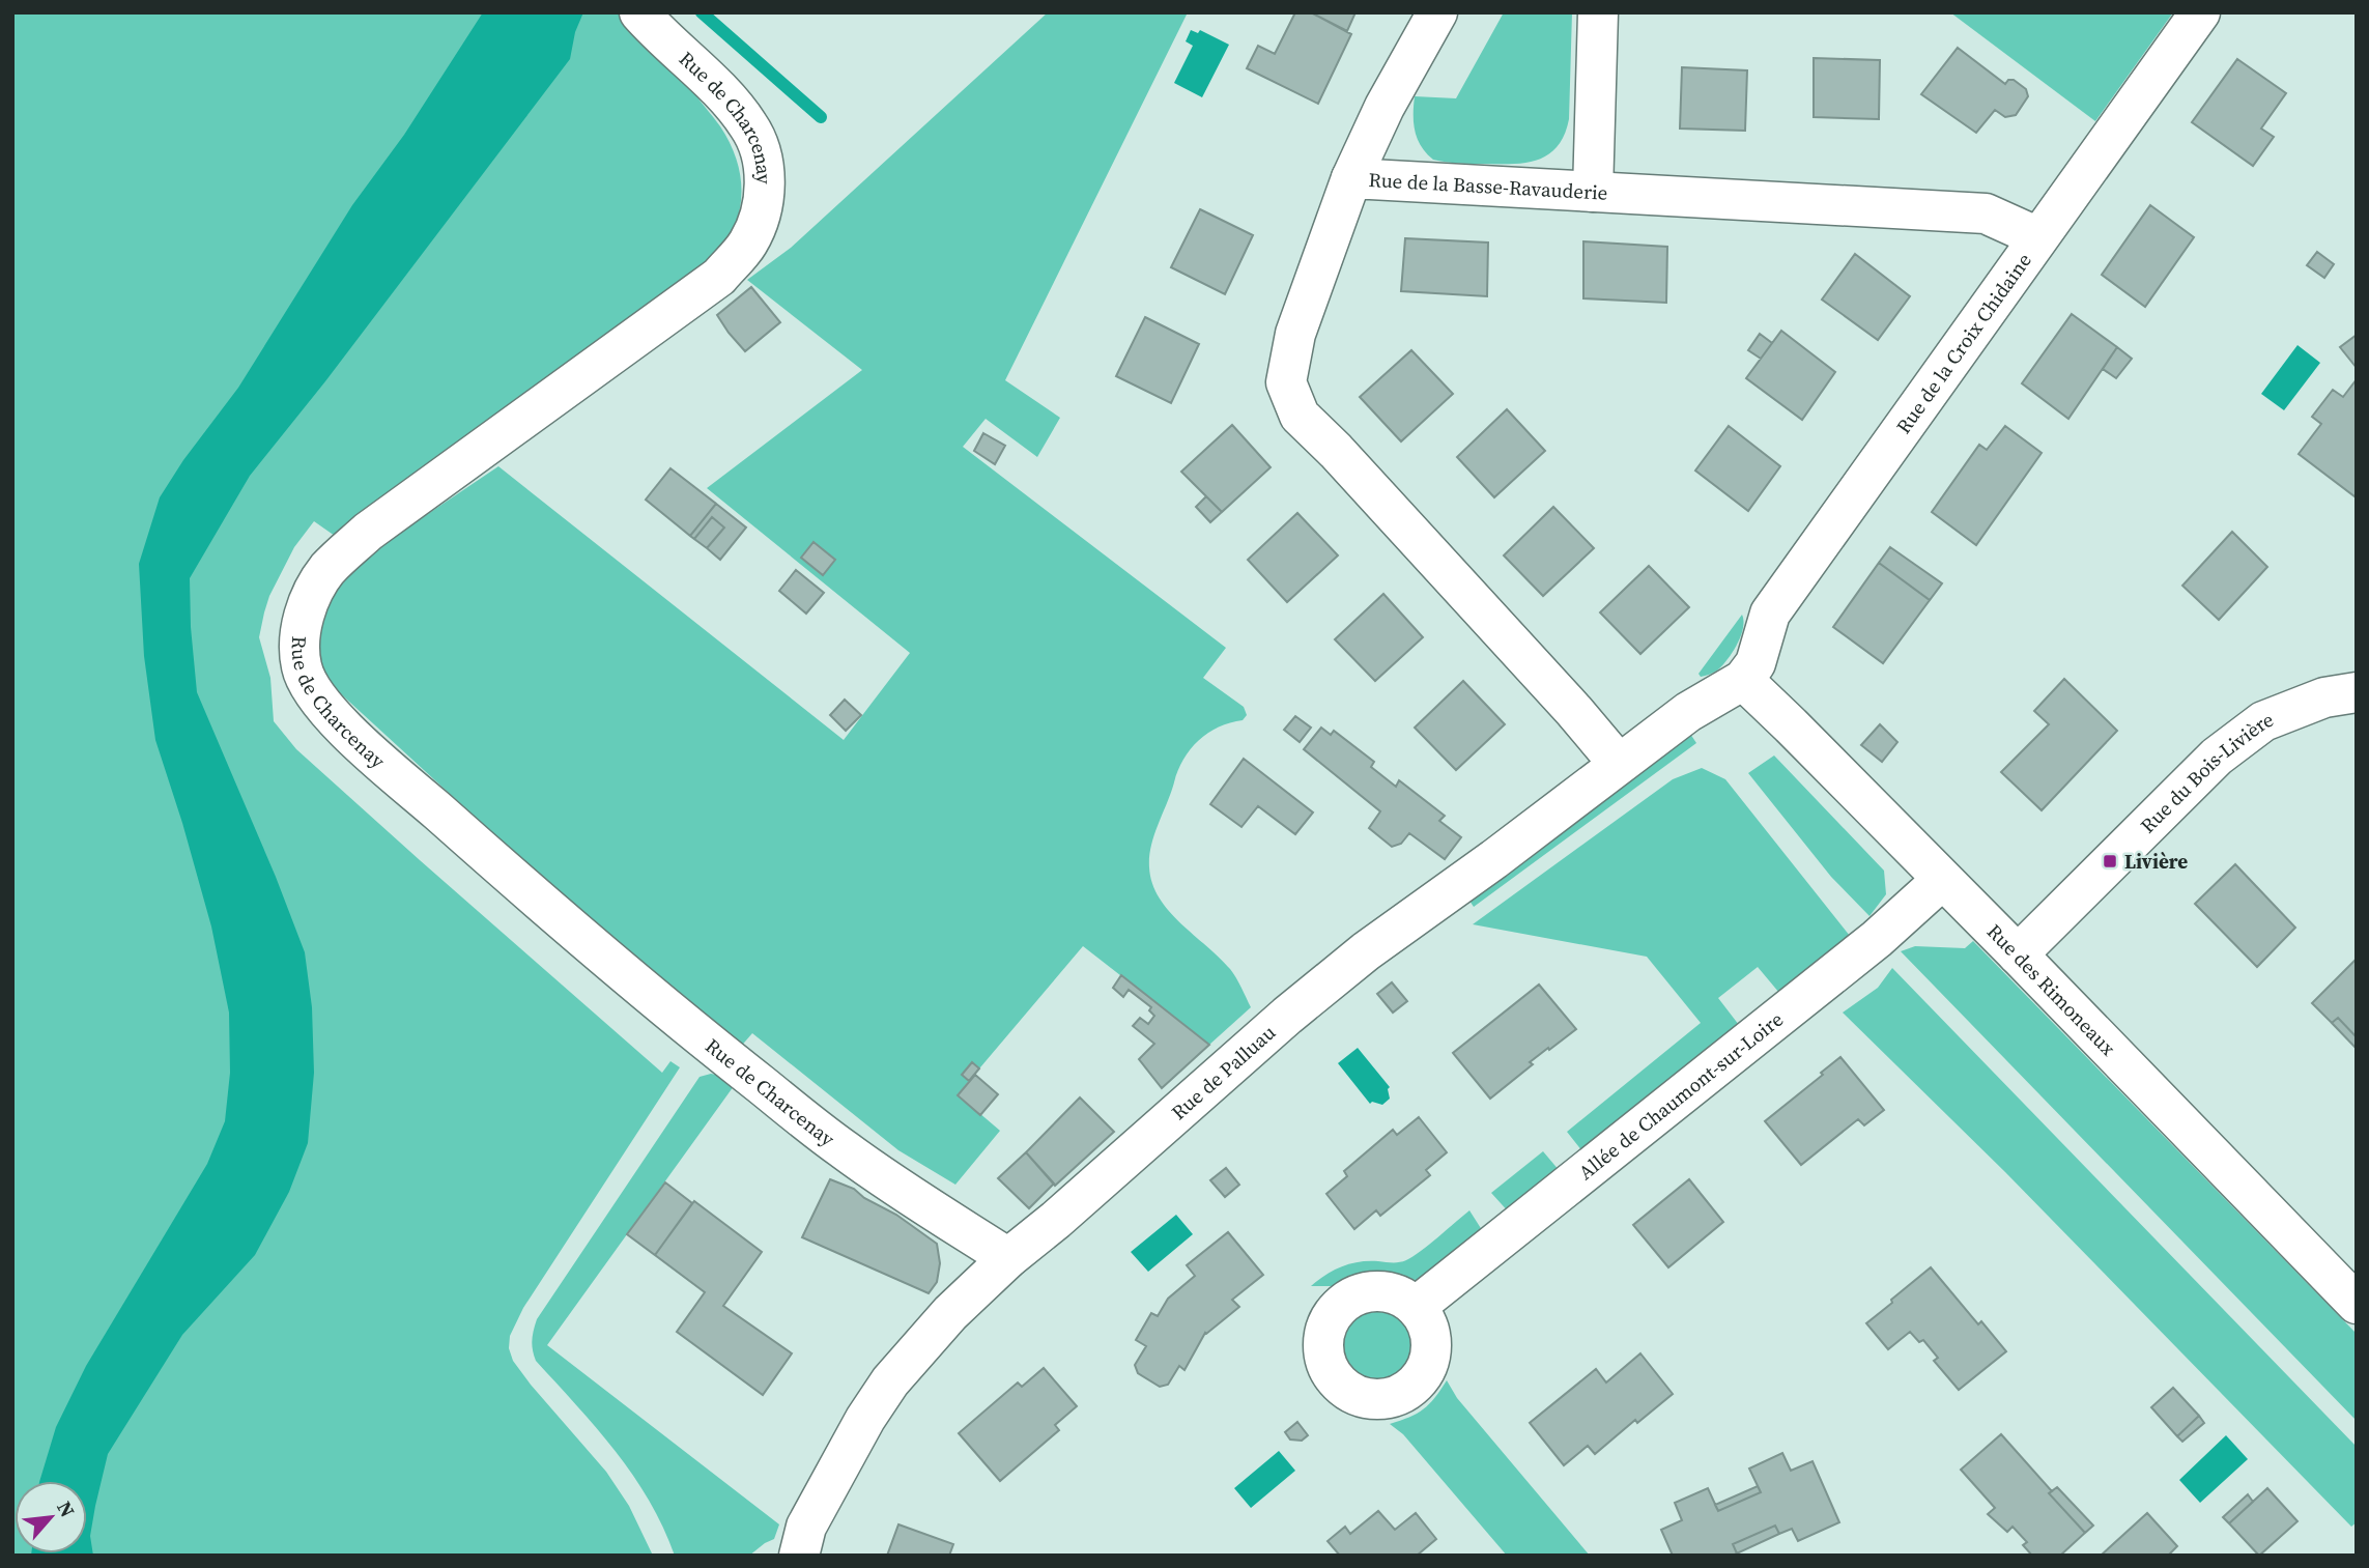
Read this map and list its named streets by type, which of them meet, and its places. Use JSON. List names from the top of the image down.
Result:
{
  "streets": {
    "street": [
      "Rue de Charcenay",
      "Rue de la Basse-Ravauderie",
      "Rue de la Croix Chidaine",
      "Rue du Bois-Livière",
      "Rue des Rimoneaux",
      "Rue de Palluau",
      "Allée de Chaumont-sur-Loire"
    ]
  },
  "crossings": [
    ["Rue de Charcenay", "Rue de Palluau"],
    ["Rue de la Basse-Ravauderie", "Rue de la Croix Chidaine"],
    ["Rue de la Basse-Ravauderie", "Rue de Palluau"],
    ["Rue de la Croix Chidaine", "Rue des Rimoneaux"],
    ["Rue de la Croix Chidaine", "Rue de Palluau"],
    ["Rue du Bois-Livière", "Rue des Rimoneaux"],
    ["Rue des Rimoneaux", "Rue de Palluau"],
    ["Rue des Rimoneaux", "Allée de Chaumont-sur-Loire"]
  ],
  "places": {
    "transit": ["Livière"]
  },
  "north": "top right"
}
